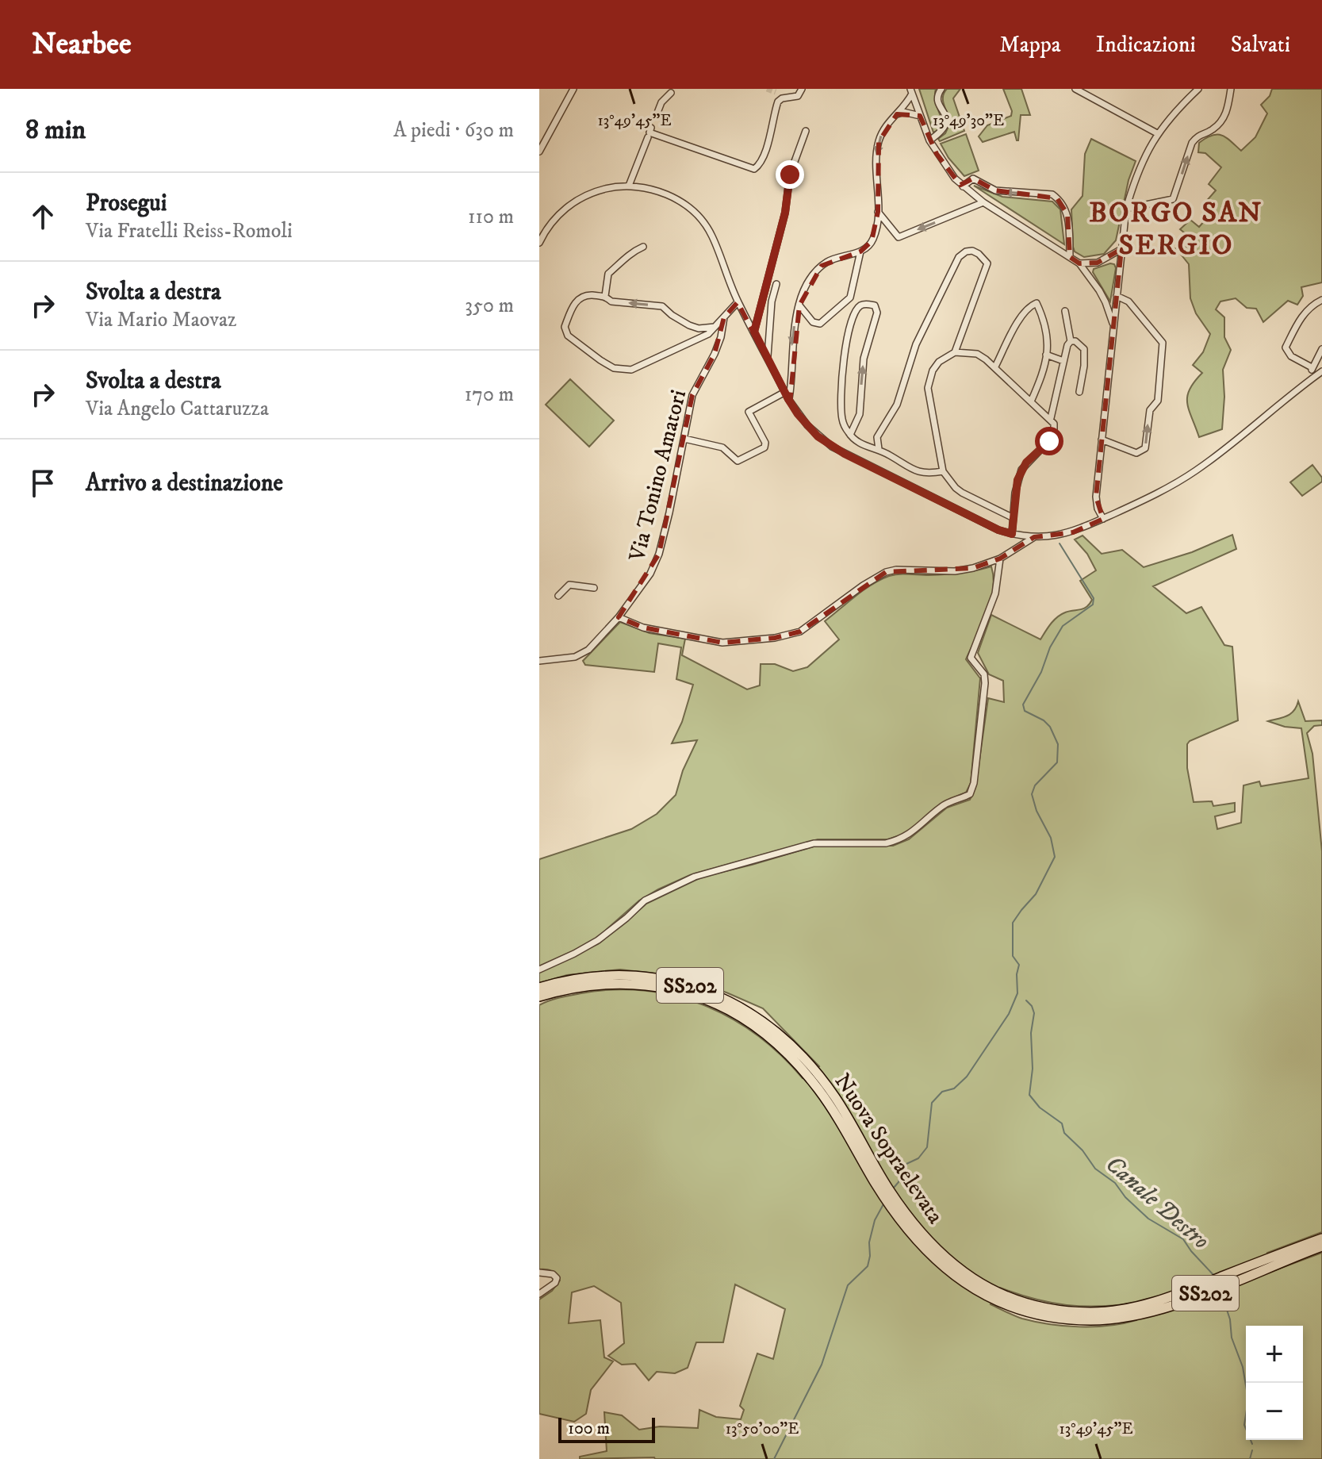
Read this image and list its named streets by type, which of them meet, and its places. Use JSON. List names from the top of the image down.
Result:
{
  "streets": {
    "highway": ["SS202", "Nuova Sopraelevata"],
    "street": ["Via Tonino Amatori"]
  },
  "districts": ["BORGO SAN SERGIO"],
  "water": ["Canale Destro"],
  "scale_bar": "100 m",
  "page": {
    "header": "Nearbee",
    "nav": ["Mappa", "Indicazioni", "Salvati"],
    "heading": ["8 min", "A piedi · 630 m"],
    "list": [
      ["Prosegui", "Via Fratelli Reiss-Romoli", "110 m"],
      ["Svolta a destra", "Via Mario Maovaz", "350 m"],
      ["Svolta a destra", "Via Angelo Cattaruzza", "170 m"],
      "Arrivo a destinazione"
    ],
    "map_buttons": ["+", "−"],
    "scale": "100 m"
  },
  "coordinates": ["13°49'45\"E", "13°49'30\"E", "13°50'00\"E"]
}
